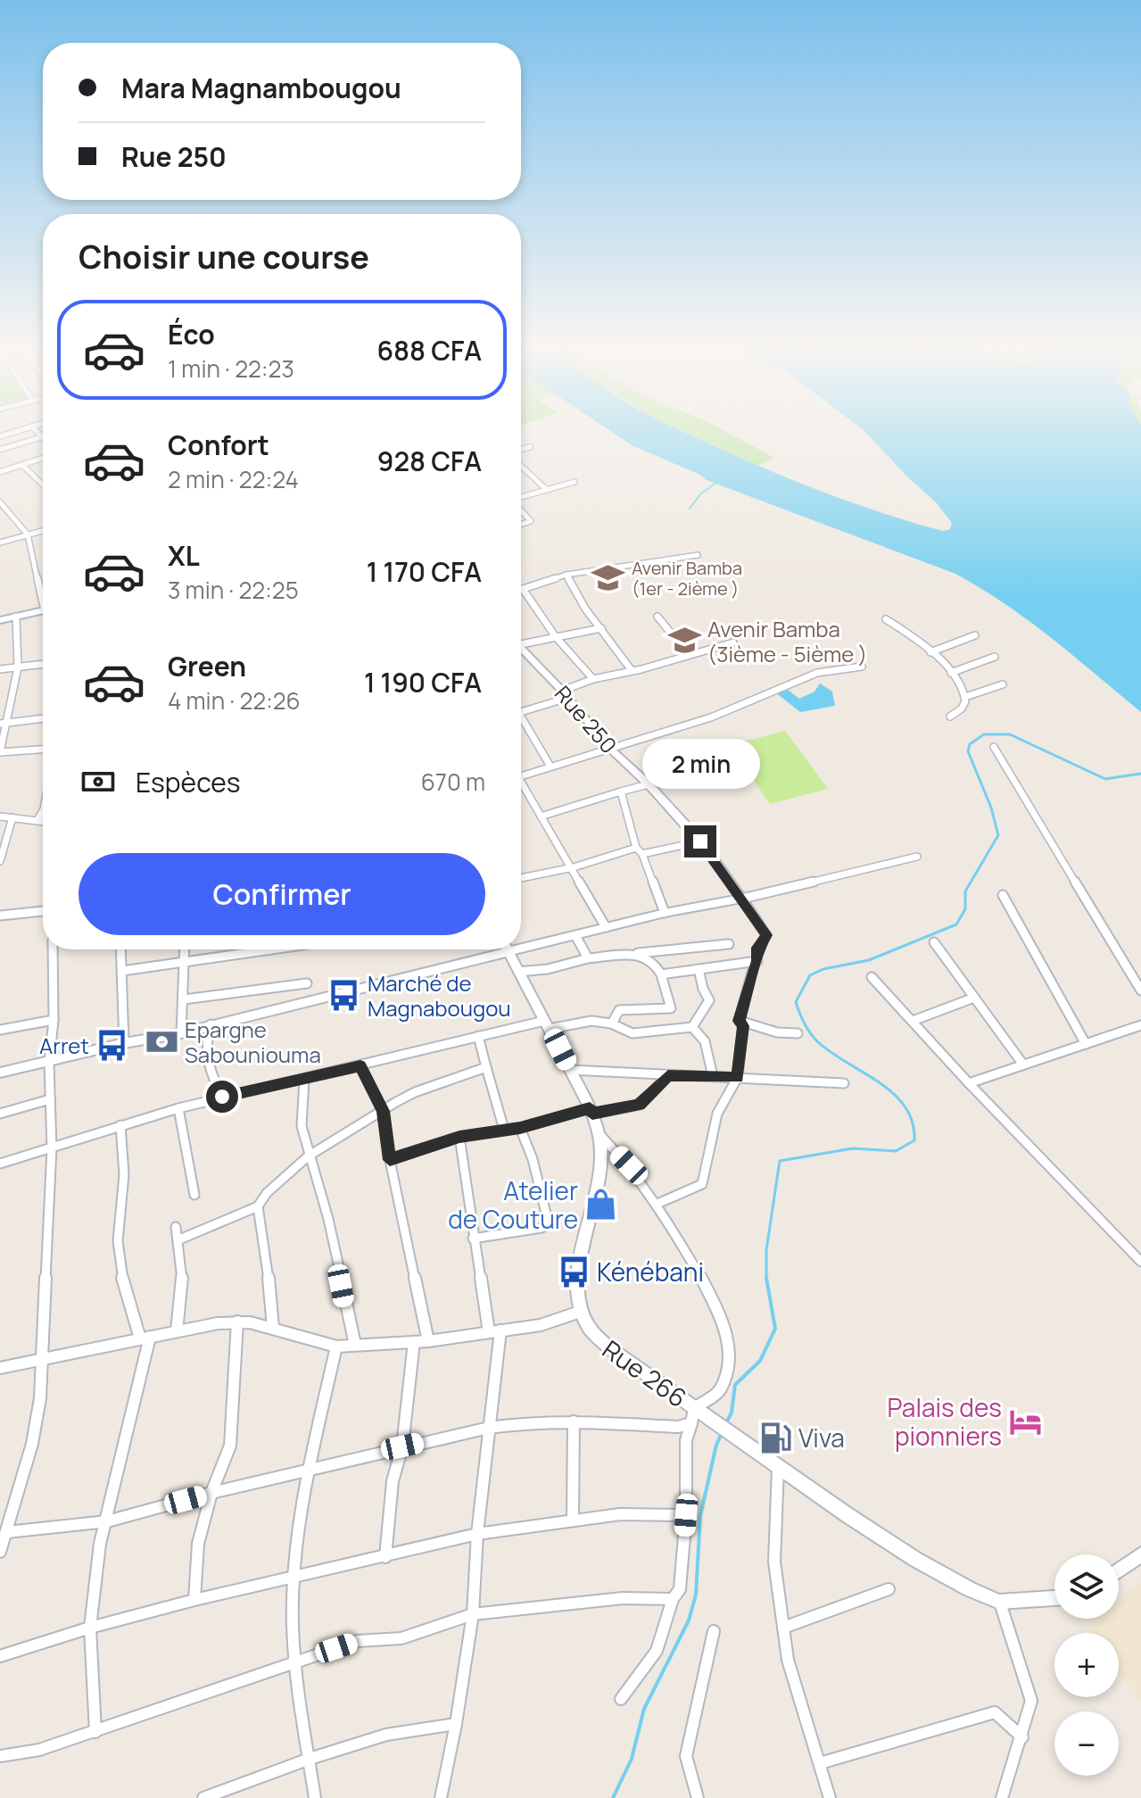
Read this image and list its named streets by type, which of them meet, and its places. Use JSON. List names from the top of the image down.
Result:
{
  "streets": {
    "street": ["Rue 250", "Rue 266"]
  },
  "places": {
    "school or university": ["Avenir Bamba (1er - 2ième )", "Avenir Bamba (3ième - 5ième )"],
    "bus stop": ["Marché de Magnabougou", "Arret", "Kénébani"],
    "bank": ["Epargne Sabouniouma"],
    "shop": ["Atelier de Couture"],
    "hotel": ["Palais des pionniers"],
    "fuel station": ["Viva"]
  },
  "page": {
    "banner": ["Mara Magnambougou", "Rue 250"],
    "heading": "Choisir une course",
    "list": [
      {
        "name": "Éco",
        "note": "1 min · 22:23",
        "value": "688 CFA"
      },
      {
        "name": "Confort",
        "note": "2 min · 22:24",
        "value": "928 CFA"
      },
      {
        "name": "XL",
        "note": "3 min · 22:25",
        "value": "1 170 CFA"
      },
      {
        "name": "Green",
        "note": "4 min · 22:26",
        "value": "1 190 CFA"
      }
    ],
    "bubble": "2 min",
    "pay": ["Espèces", "670 m"],
    "buttons": "Confirmer",
    "map_buttons": ["+", "−"]
  }
}
